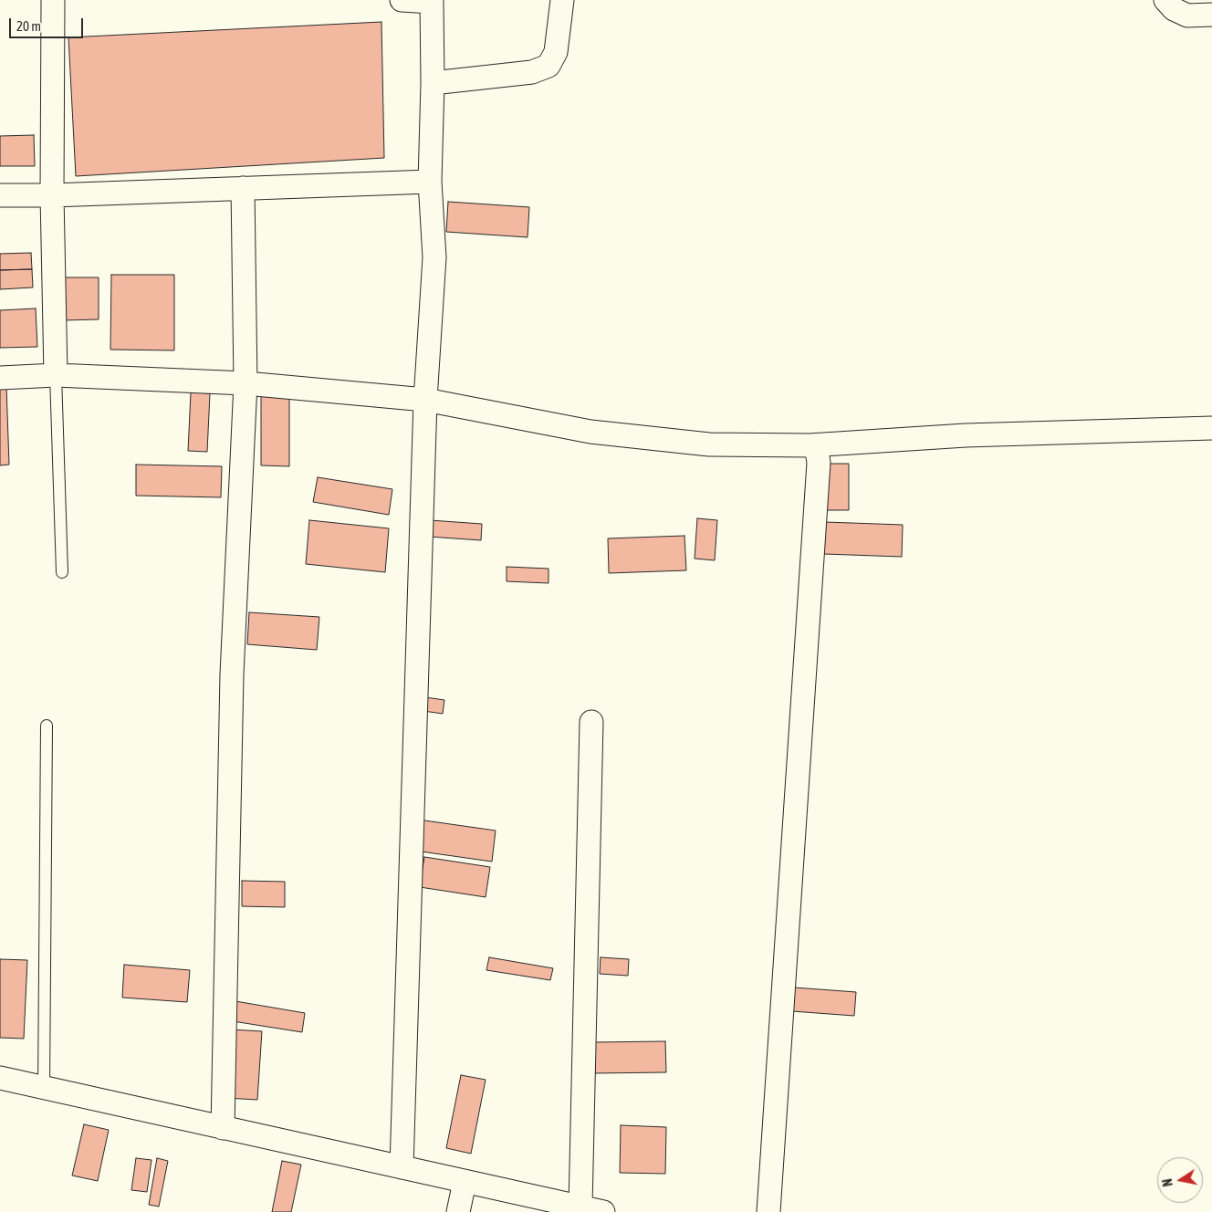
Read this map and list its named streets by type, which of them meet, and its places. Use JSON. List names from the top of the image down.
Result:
{
  "scale_bar": "20 m",
  "north": "left"
}
